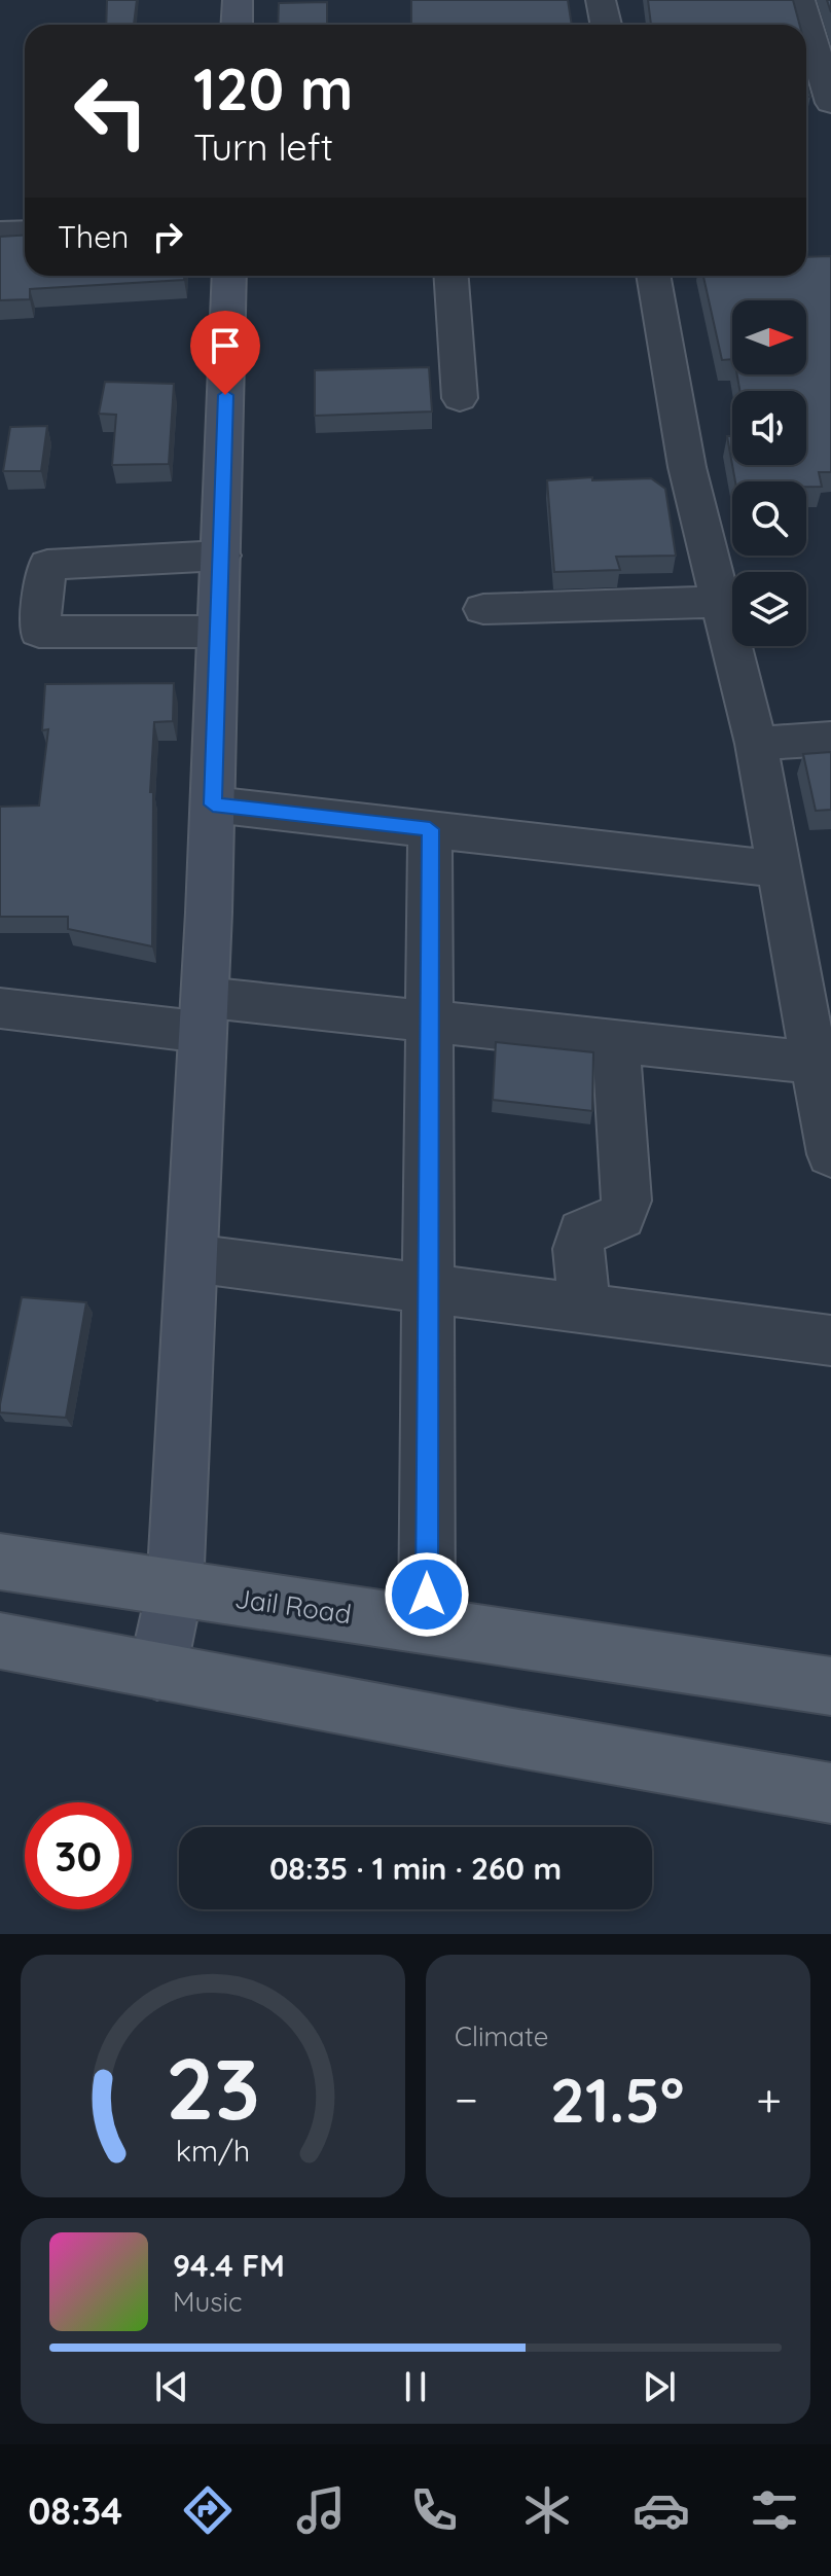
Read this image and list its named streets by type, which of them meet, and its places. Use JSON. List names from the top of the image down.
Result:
{
  "streets": {
    "main road": ["Jail Road"]
  },
  "north": "right",
  "page": {
    "turn": ["120 m", "Turn left"],
    "then": "Then",
    "limit": "30",
    "trip": "08:35 · 1 min · 260 m",
    "tile": "Climate",
    "heat": ["−", "21.5°", "+"],
    "song": ["94.4 FM", "Music"],
    "tabs": "08:34",
    "gauge": ["23", "km/h"]
  }
}
